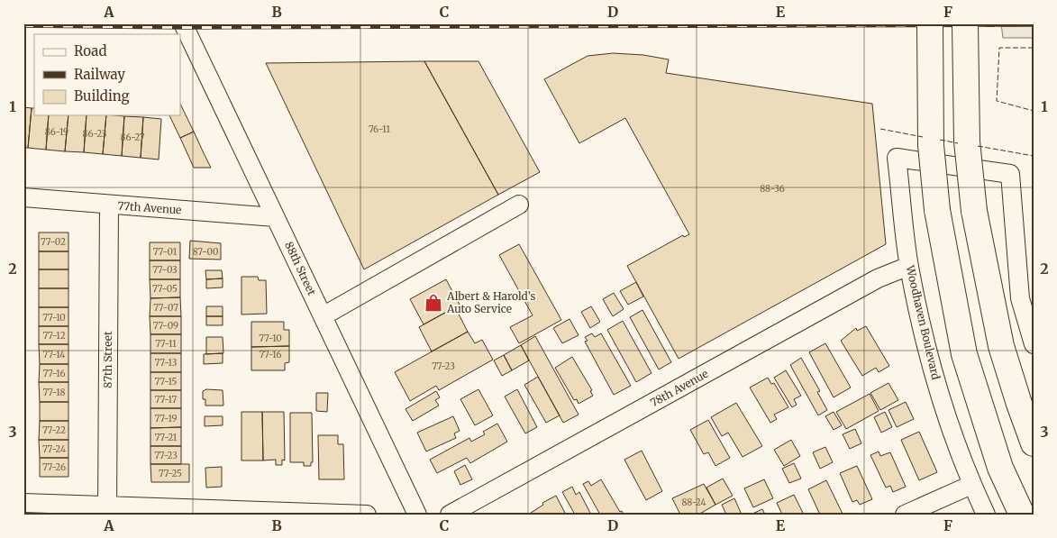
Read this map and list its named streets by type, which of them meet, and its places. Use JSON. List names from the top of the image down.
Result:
{
  "streets": {
    "street": [
      "77th Avenue",
      "88th Street",
      "Woodhaven Boulevard",
      "87th Street",
      "78th Avenue"
    ]
  },
  "crossings": [
    ["77th Avenue", "88th Street"],
    ["77th Avenue", "87th Street"],
    ["Woodhaven Boulevard", "78th Avenue"]
  ],
  "places": {
    "shop": ["Albert & Harold’s Auto Service"]
  },
  "house_numbers": [
    "76-11",
    "86-19",
    "86-23",
    "86-27",
    "88-36",
    "77-02",
    "77-01",
    "87-00",
    "77-03",
    "77-05",
    "77-07",
    "77-10",
    "77-09",
    "77-12",
    "77-10",
    "77-11",
    "77-14",
    "77-16",
    "77-13",
    "77-23",
    "77-16",
    "77-15",
    "77-18",
    "77-17",
    "77-19",
    "77-22",
    "77-21",
    "77-24",
    "77-23",
    "77-26",
    "77-25",
    "88-24"
  ],
  "legend": ["Road", "Railway", "Building"],
  "grid": {
    "columns": [
      "A",
      "B",
      "C",
      "D",
      "E",
      "F"
    ],
    "rows": ["1", "2", "3"]
  }
}
